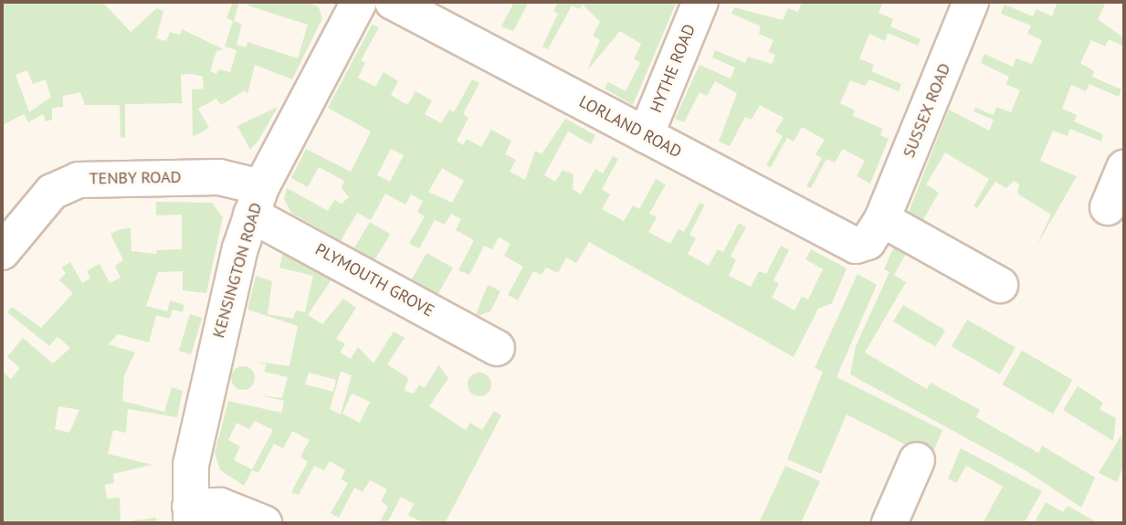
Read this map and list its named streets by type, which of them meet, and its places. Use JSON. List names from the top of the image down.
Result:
{
  "streets": {
    "street": [
      "HYTHE ROAD",
      "SUSSEX ROAD",
      "LORLAND ROAD",
      "TENBY ROAD",
      "KENSINGTON ROAD",
      "PLYMOUTH GROVE"
    ]
  },
  "crossings": [
    ["HYTHE ROAD", "LORLAND ROAD"],
    ["SUSSEX ROAD", "LORLAND ROAD"],
    ["TENBY ROAD", "KENSINGTON ROAD"],
    ["TENBY ROAD", "PLYMOUTH GROVE"],
    ["KENSINGTON ROAD", "PLYMOUTH GROVE"]
  ]
}
